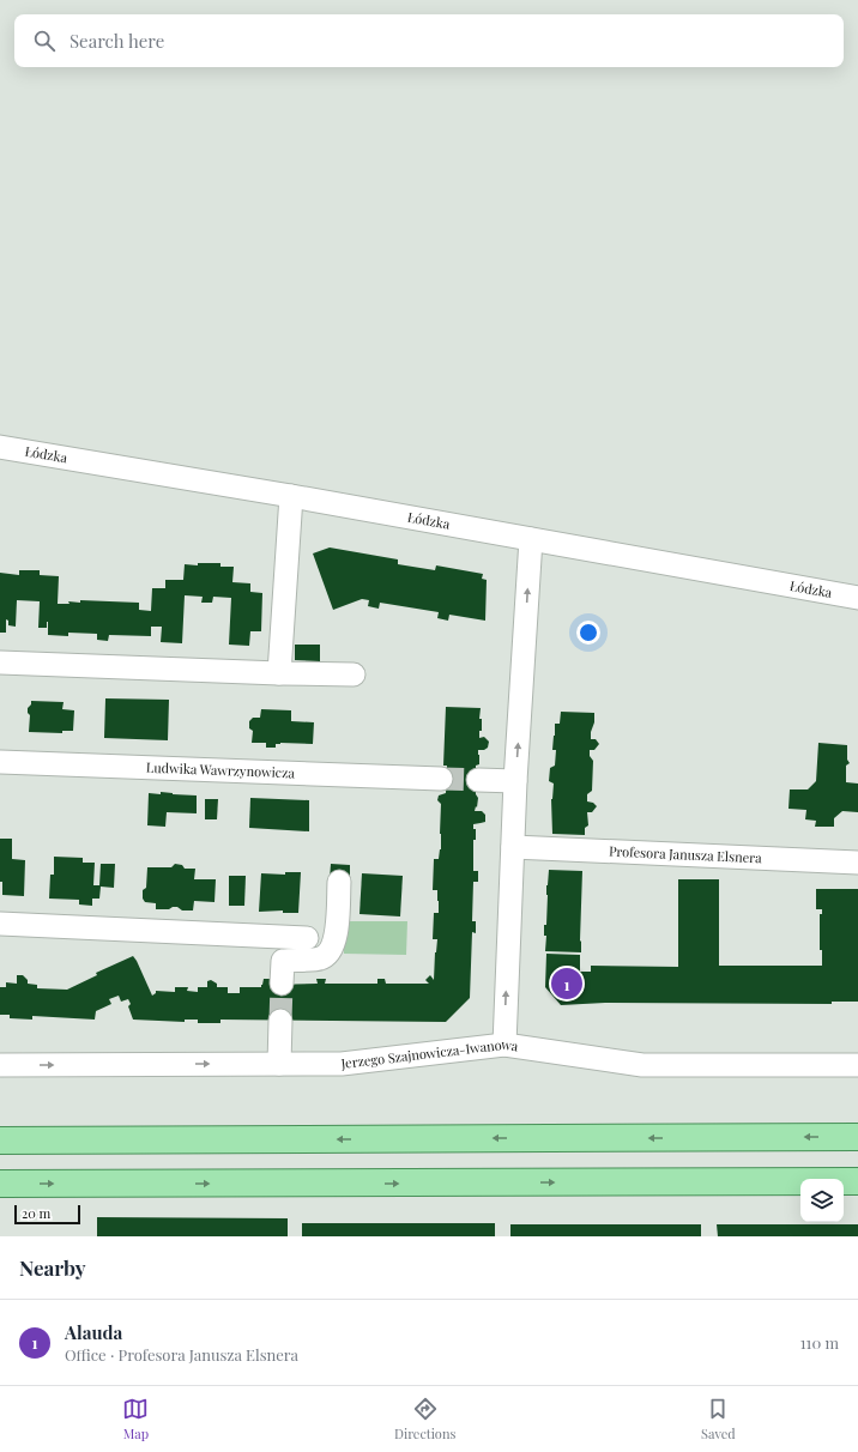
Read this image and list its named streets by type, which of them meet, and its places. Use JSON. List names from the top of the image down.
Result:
{
  "streets": {
    "street": [
      "Łódzka",
      "Ludwika Wawrzynowicza",
      "Profesora Janusza Elsnera",
      "Jerzego Szajnowicza-Iwanowa"
    ]
  },
  "scale_bar": "20 m",
  "page": {
    "search": "Search here",
    "pins": "1",
    "scale": "20 m",
    "heading": "Nearby",
    "list": [
      {
        "mark": "1",
        "name": "Alauda",
        "note": "Office · Profesora Janusza Elsnera",
        "value": "110 m"
      }
    ],
    "nav": ["Map", "Directions", "Saved"]
  }
}
